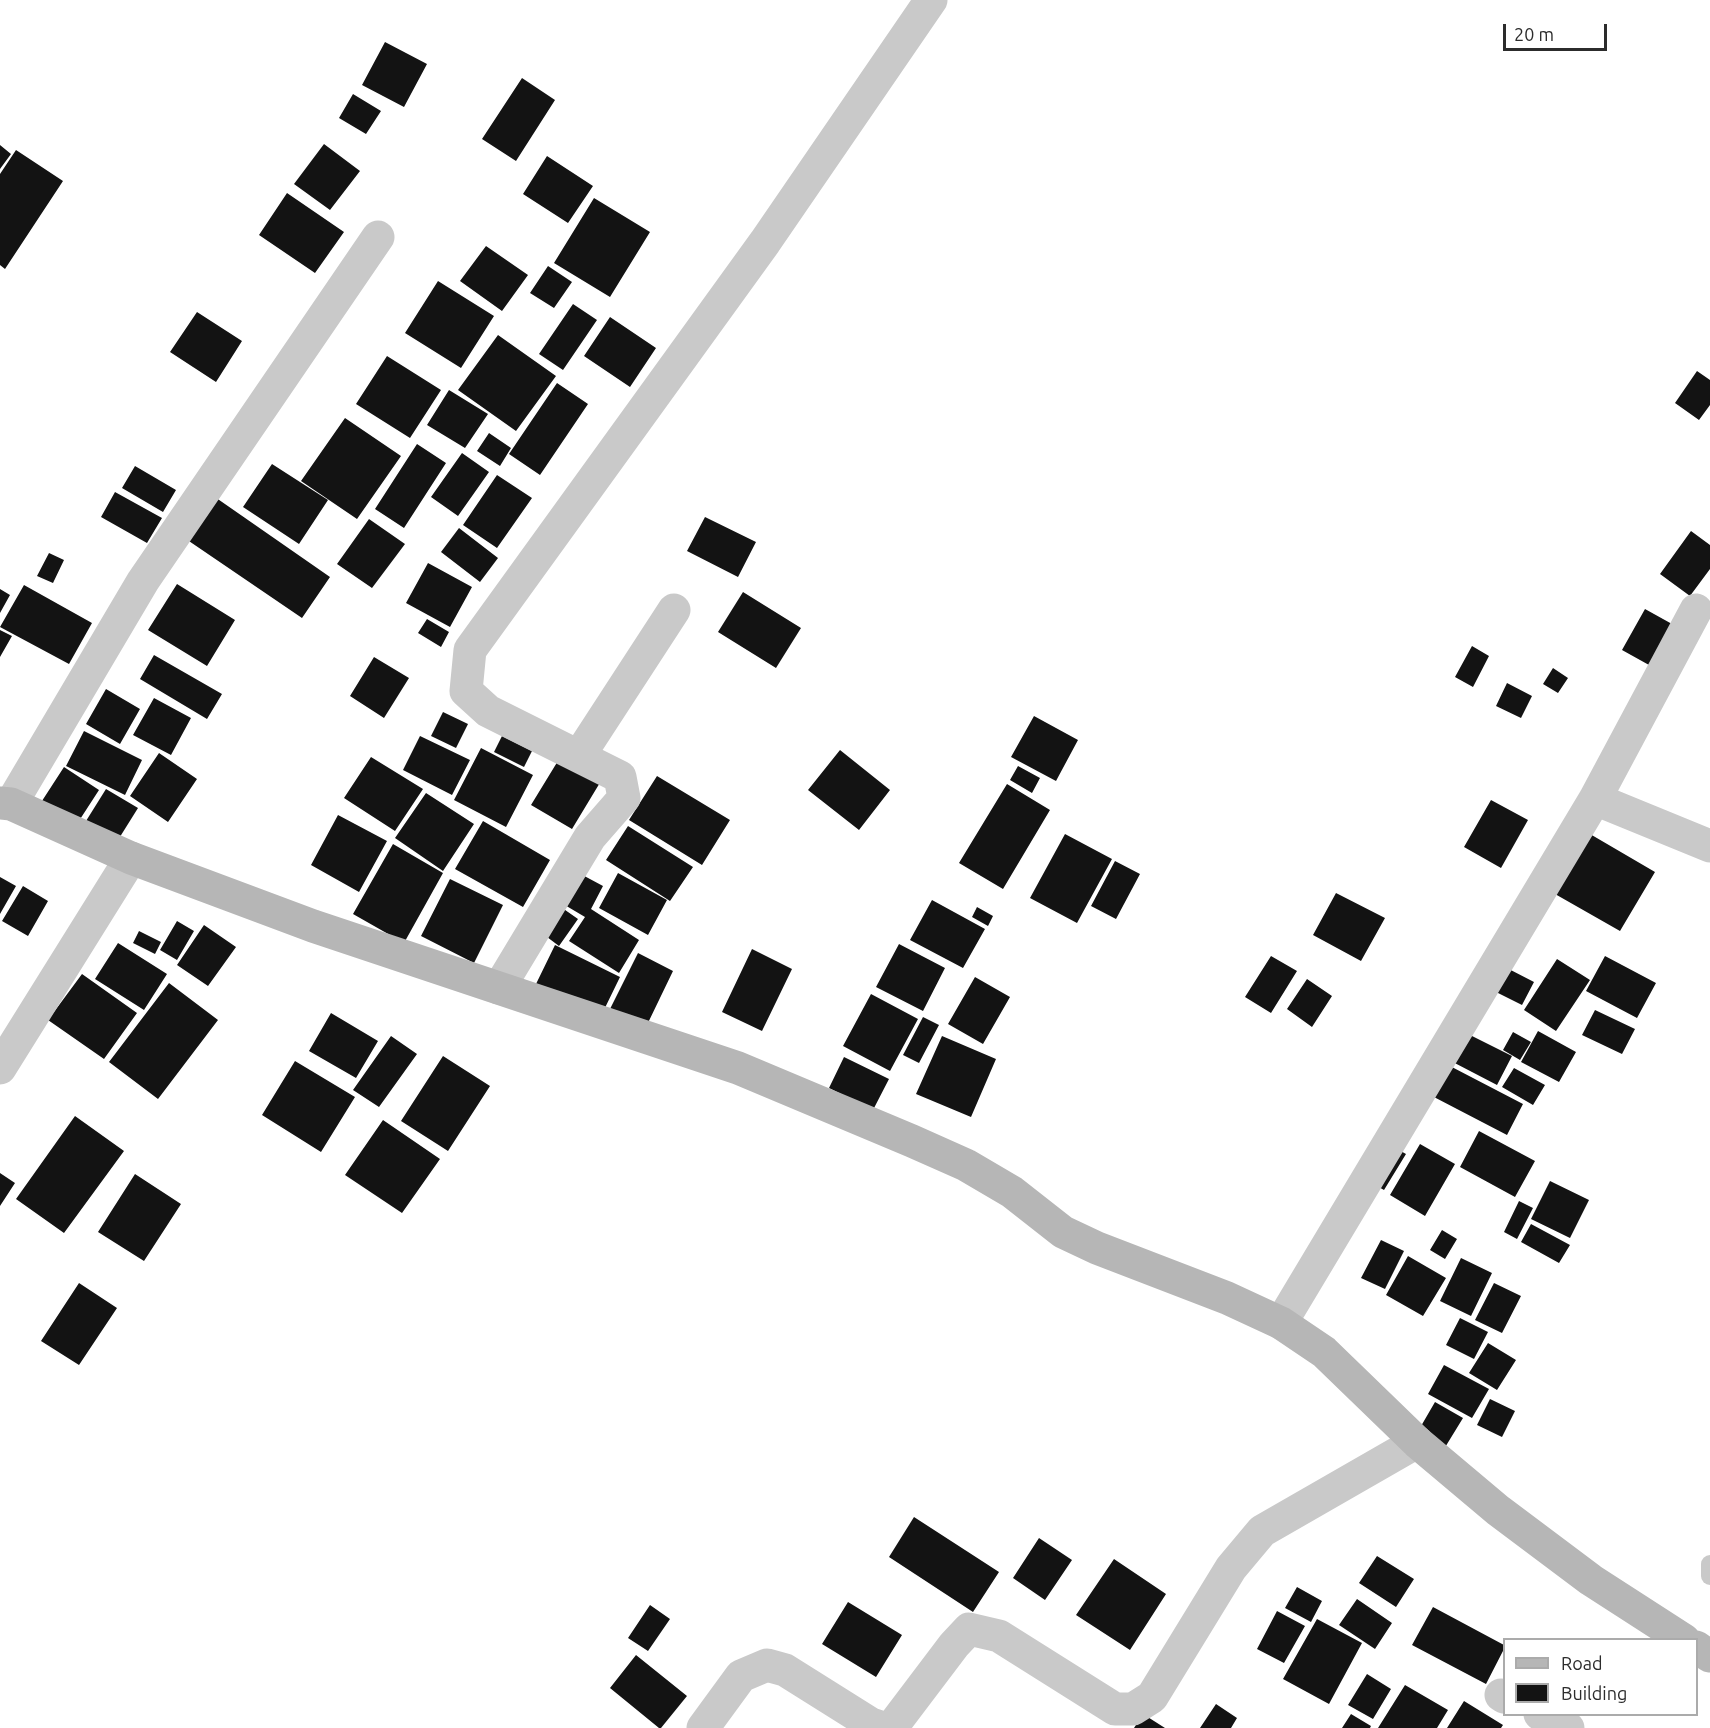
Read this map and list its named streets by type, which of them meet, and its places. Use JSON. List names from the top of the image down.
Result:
{
  "legend": ["Road", "Building"],
  "scale_bar": "20 m"
}
